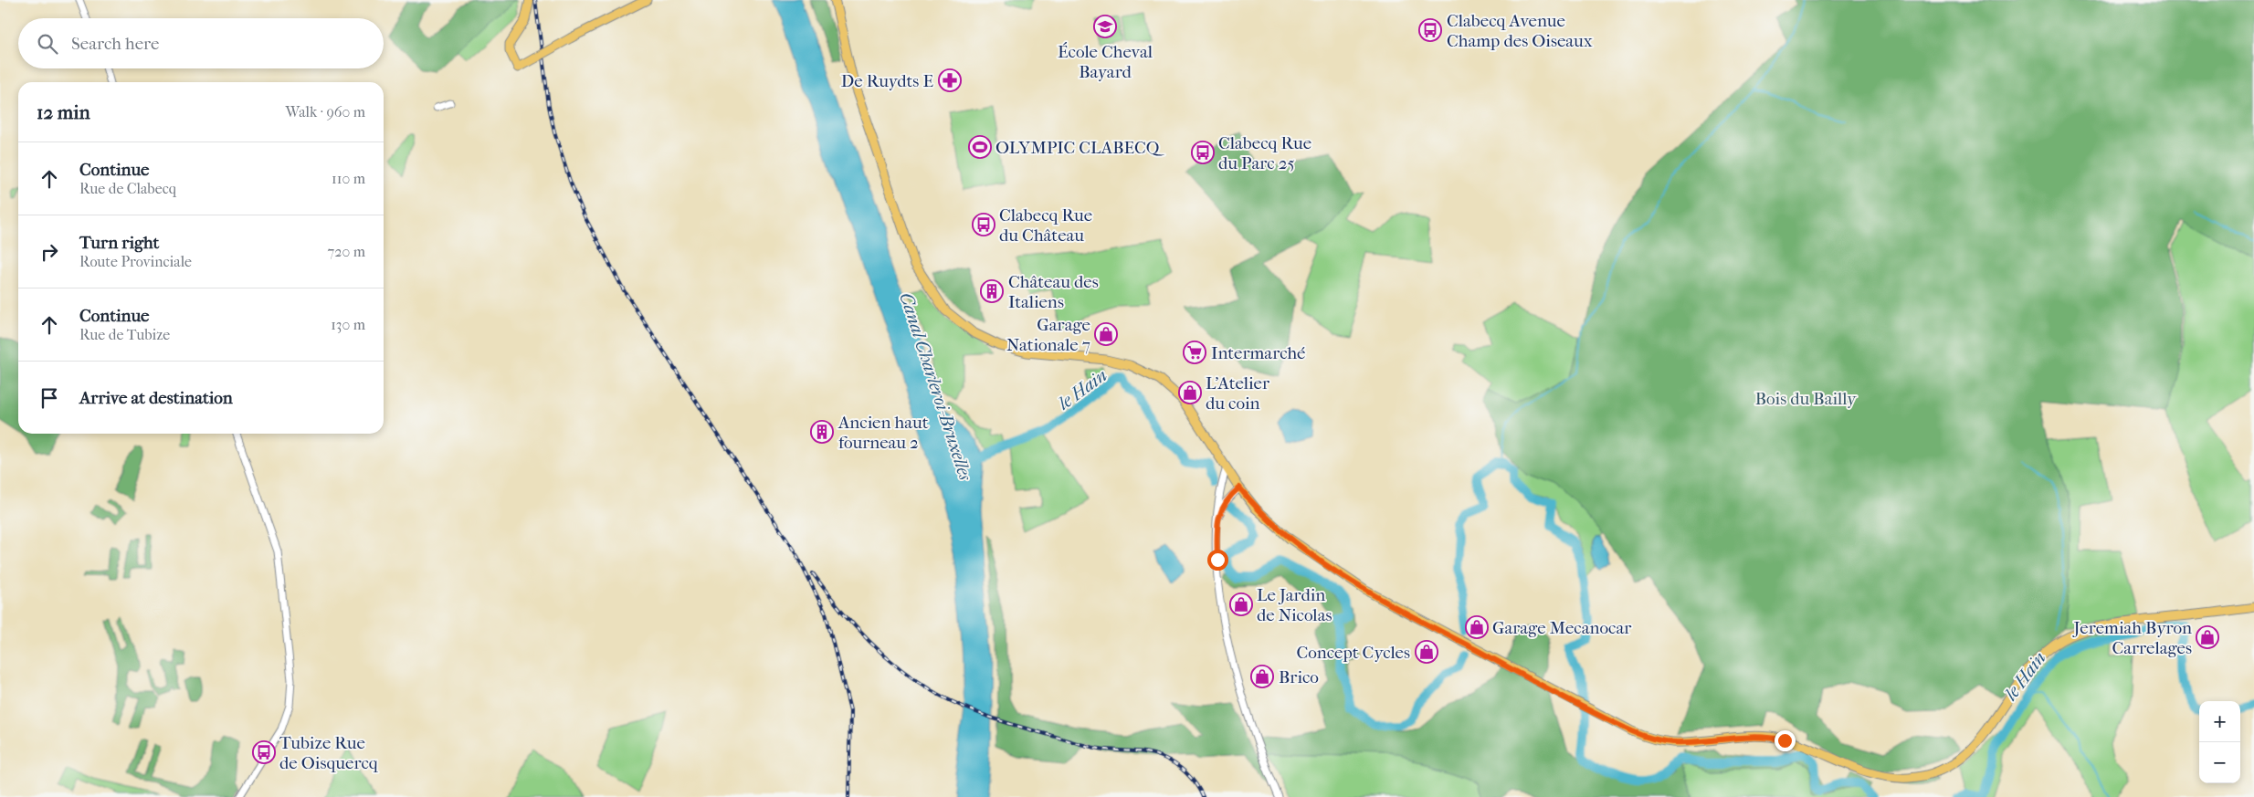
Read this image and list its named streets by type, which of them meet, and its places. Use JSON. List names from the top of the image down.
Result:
{
  "water": ["Canal Charleroi-Bruxelles", "le Hain"],
  "parks": ["Bois du Bailly"],
  "places": {
    "school or university": ["École Cheval Bayard"],
    "bus stop": [
      "Clabecq Avenue Champ des Oiseaux",
      "Clabecq Rue du Parc 25",
      "Clabecq Rue du Château",
      "Tubize Rue de Oisquercq"
    ],
    "pharmacy": ["De Ruydts E"],
    "sports": ["OLYMPIC CLABECQ"],
    "building": ["Château des Italiens", "Ancien haut fourneau 2"],
    "shop": [
      "Garage Nationale 7",
      "L'Atelier du coin",
      "Le Jardin de Nicolas",
      "Garage Mecanocar",
      "Jeremiah Byron Carrelages",
      "Concept Cycles",
      "Brico"
    ],
    "supermarket": ["Intermarché"]
  },
  "page": {
    "search": "Search here",
    "heading": ["12 min", "Walk · 960 m"],
    "list": [
      ["Continue", "Rue de Clabecq", "110 m"],
      ["Turn right", "Route Provinciale", "720 m"],
      ["Continue", "Rue de Tubize", "130 m"],
      "Arrive at destination"
    ],
    "map_buttons": ["+", "−"]
  }
}
